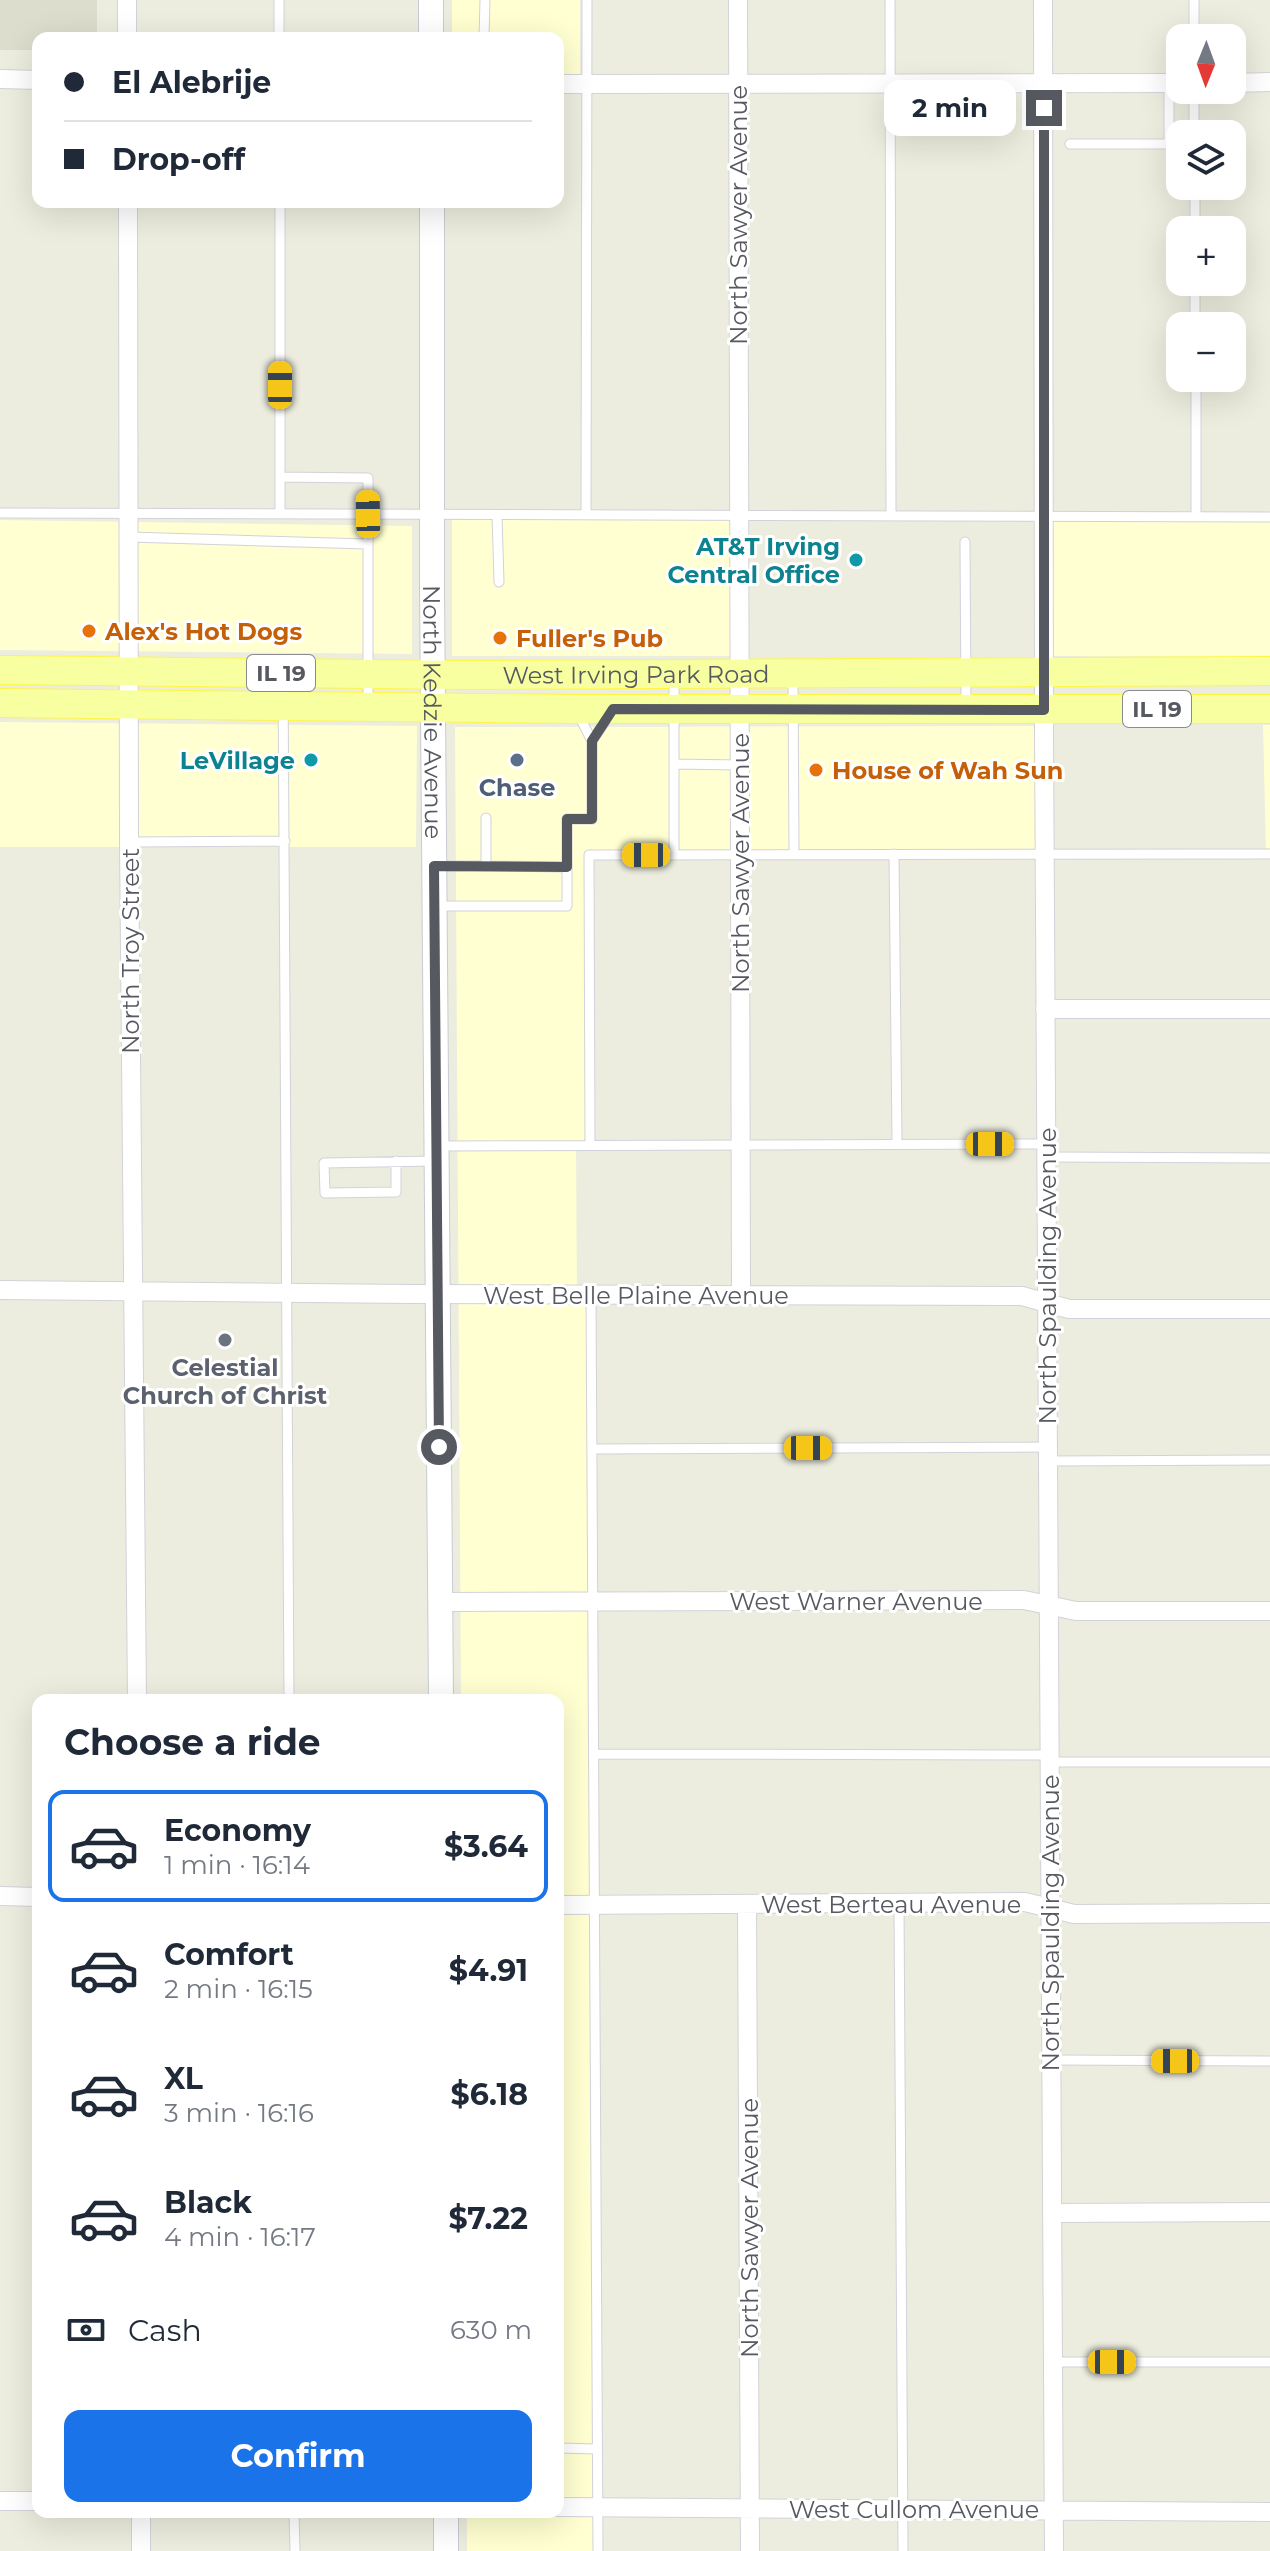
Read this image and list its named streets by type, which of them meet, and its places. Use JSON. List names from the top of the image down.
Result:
{
  "streets": {
    "main road": ["IL 19", "West Irving Park Road", "North Kedzie Avenue"],
    "street": [
      "North Sawyer Avenue",
      "North Troy Street",
      "North Spaulding Avenue",
      "West Belle Plaine Avenue",
      "West Warner Avenue",
      "West Berteau Avenue",
      "West Cullom Avenue"
    ]
  },
  "crossings": [
    ["North Sawyer Avenue", "West Irving Park Road"],
    ["North Sawyer Avenue", "West Belle Plaine Avenue"],
    ["North Sawyer Avenue", "West Berteau Avenue"],
    ["North Sawyer Avenue", "West Cullom Avenue"],
    ["West Irving Park Road", "North Kedzie Avenue"],
    ["West Irving Park Road", "North Troy Street"],
    ["West Irving Park Road", "North Spaulding Avenue"],
    ["North Kedzie Avenue", "West Belle Plaine Avenue"],
    ["North Kedzie Avenue", "West Warner Avenue"],
    ["North Troy Street", "West Belle Plaine Avenue"],
    ["North Spaulding Avenue", "West Belle Plaine Avenue"],
    ["North Spaulding Avenue", "West Warner Avenue"],
    ["North Spaulding Avenue", "West Berteau Avenue"],
    ["North Spaulding Avenue", "West Cullom Avenue"]
  ],
  "places": [
    "AT&T Irving Central Office",
    "Alex's Hot Dogs",
    "Fuller's Pub",
    "LeVillage",
    "Chase",
    "House of Wah Sun",
    "Celestial Church of Christ"
  ],
  "north": "bottom",
  "page": {
    "map_buttons": ["+", "−"],
    "banner": ["El Alebrije", "Drop-off"],
    "bubble": "2 min",
    "heading": "Choose a ride",
    "list": [
      {
        "name": "Economy",
        "note": "1 min · 16:14",
        "value": "$3.64"
      },
      {
        "name": "Comfort",
        "note": "2 min · 16:15",
        "value": "$4.91"
      },
      {
        "name": "XL",
        "note": "3 min · 16:16",
        "value": "$6.18"
      },
      {
        "name": "Black",
        "note": "4 min · 16:17",
        "value": "$7.22"
      }
    ],
    "pay": ["Cash", "630 m"],
    "buttons": "Confirm"
  }
}
